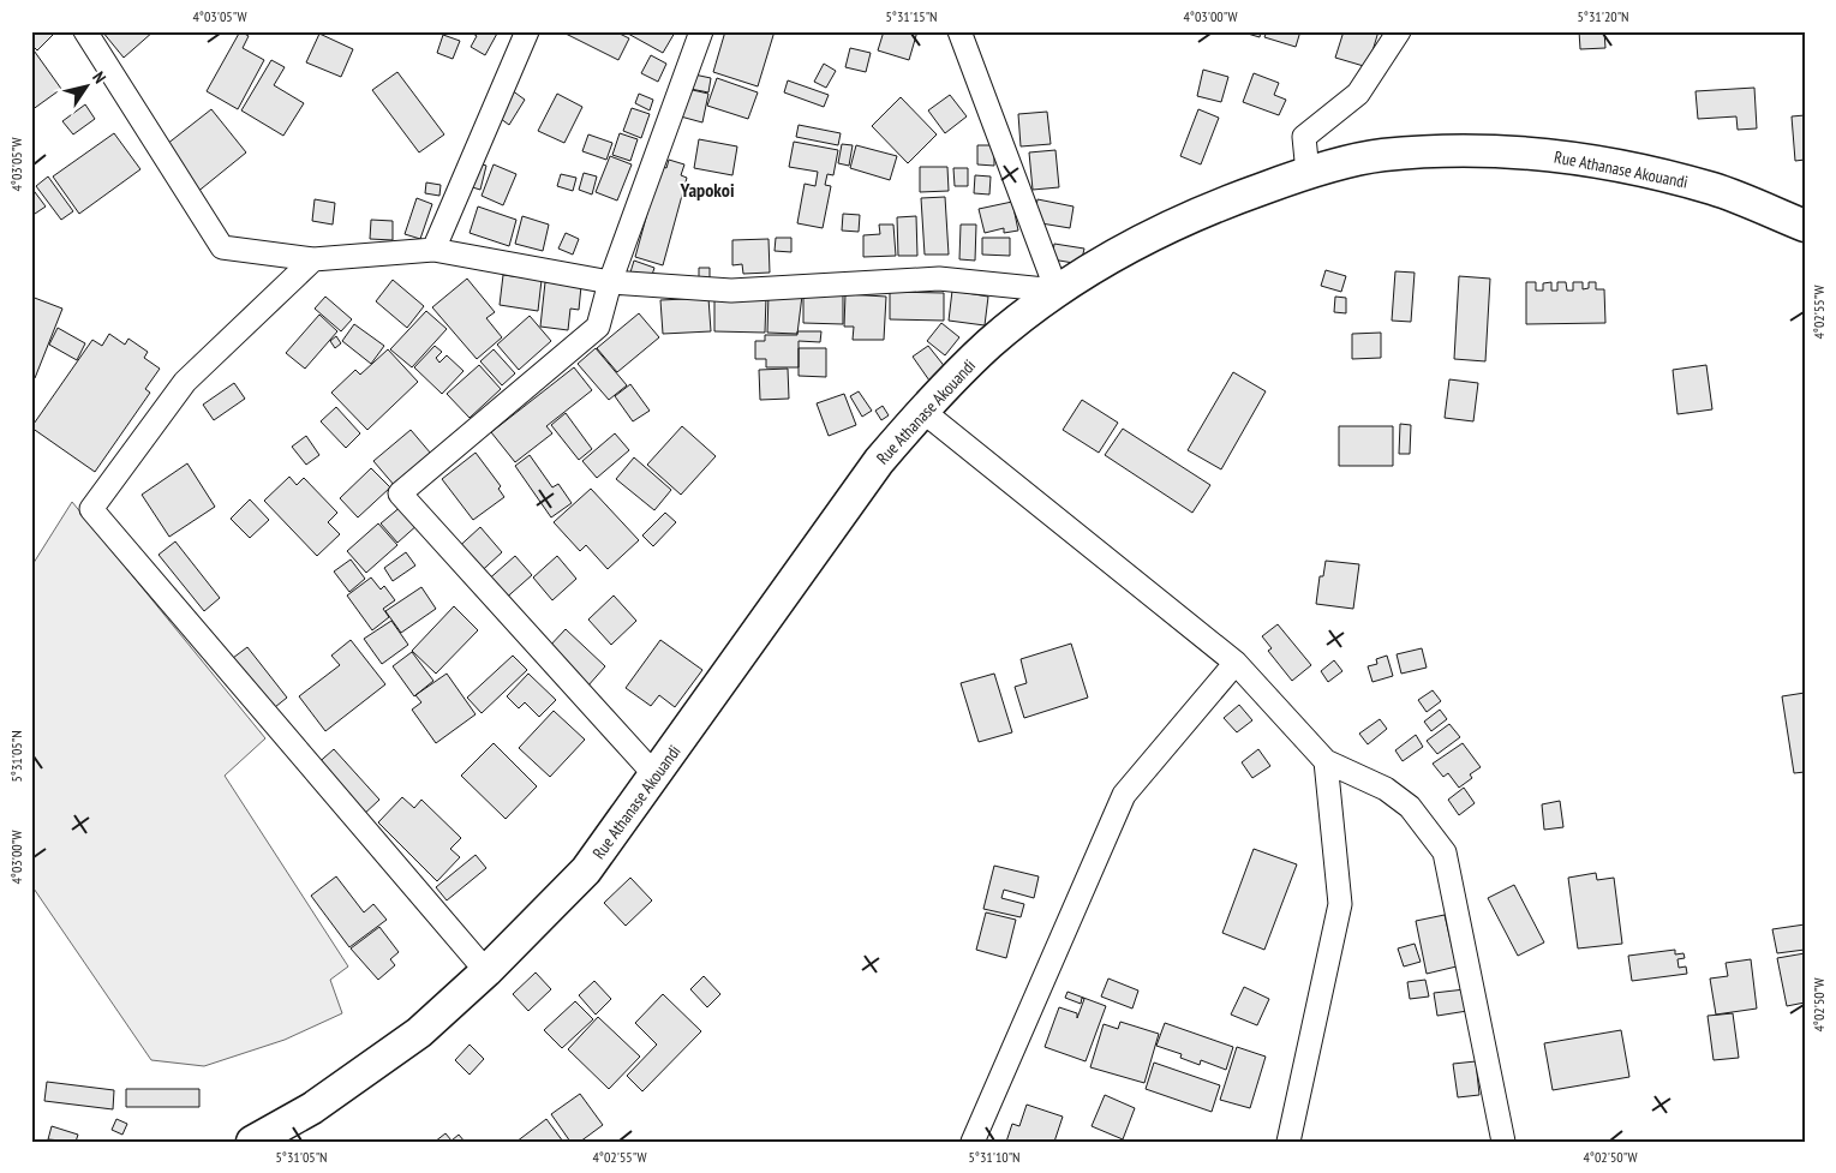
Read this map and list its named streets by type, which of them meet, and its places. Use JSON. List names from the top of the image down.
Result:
{
  "streets": {
    "street": ["Rue Athanase Akouandi"]
  },
  "districts": ["Yapokoi"],
  "north": "top right",
  "coordinates": [
    "4°03'05\"W",
    "5°31'15\"N",
    "4°03'00\"W",
    "5°31'20\"N",
    "4°02'55\"W",
    "5°31'05\"N",
    "4°02'50\"W",
    "5°31'10\"N"
  ]
}
